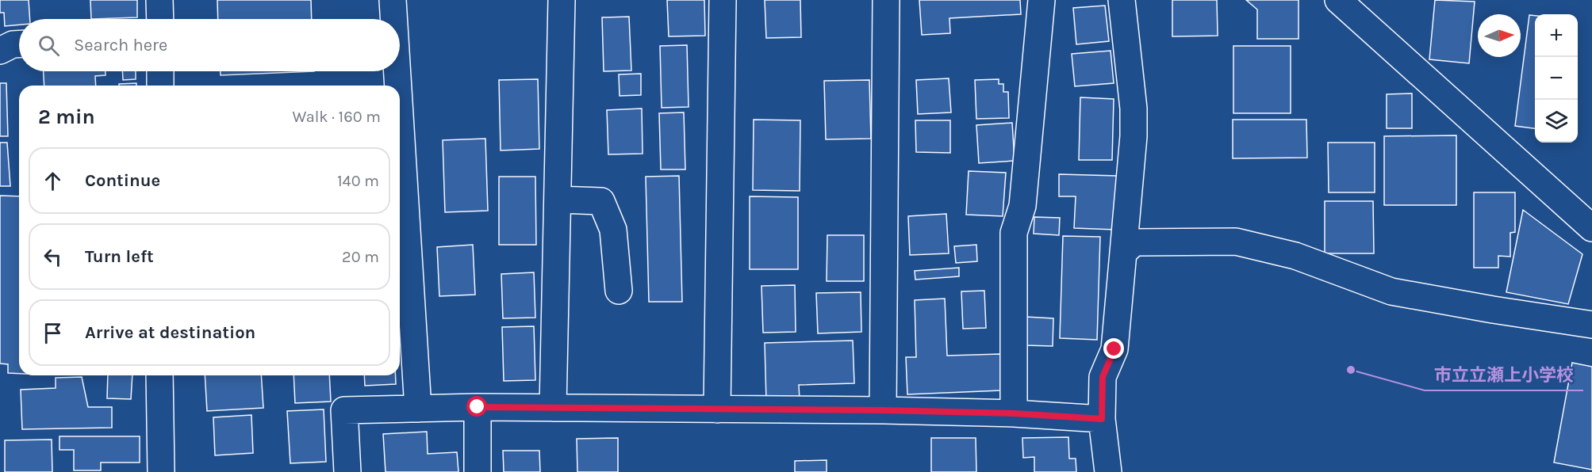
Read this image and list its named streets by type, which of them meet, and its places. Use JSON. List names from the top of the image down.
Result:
{
  "places": ["市立立瀬上小学校"],
  "north": "right",
  "page": {
    "map_buttons": ["+", "−"],
    "search": "Search here",
    "heading": ["2 min", "Walk · 160 m"],
    "list": [
      ["Continue", "140 m"],
      ["Turn left", "20 m"],
      "Arrive at destination"
    ]
  }
}
